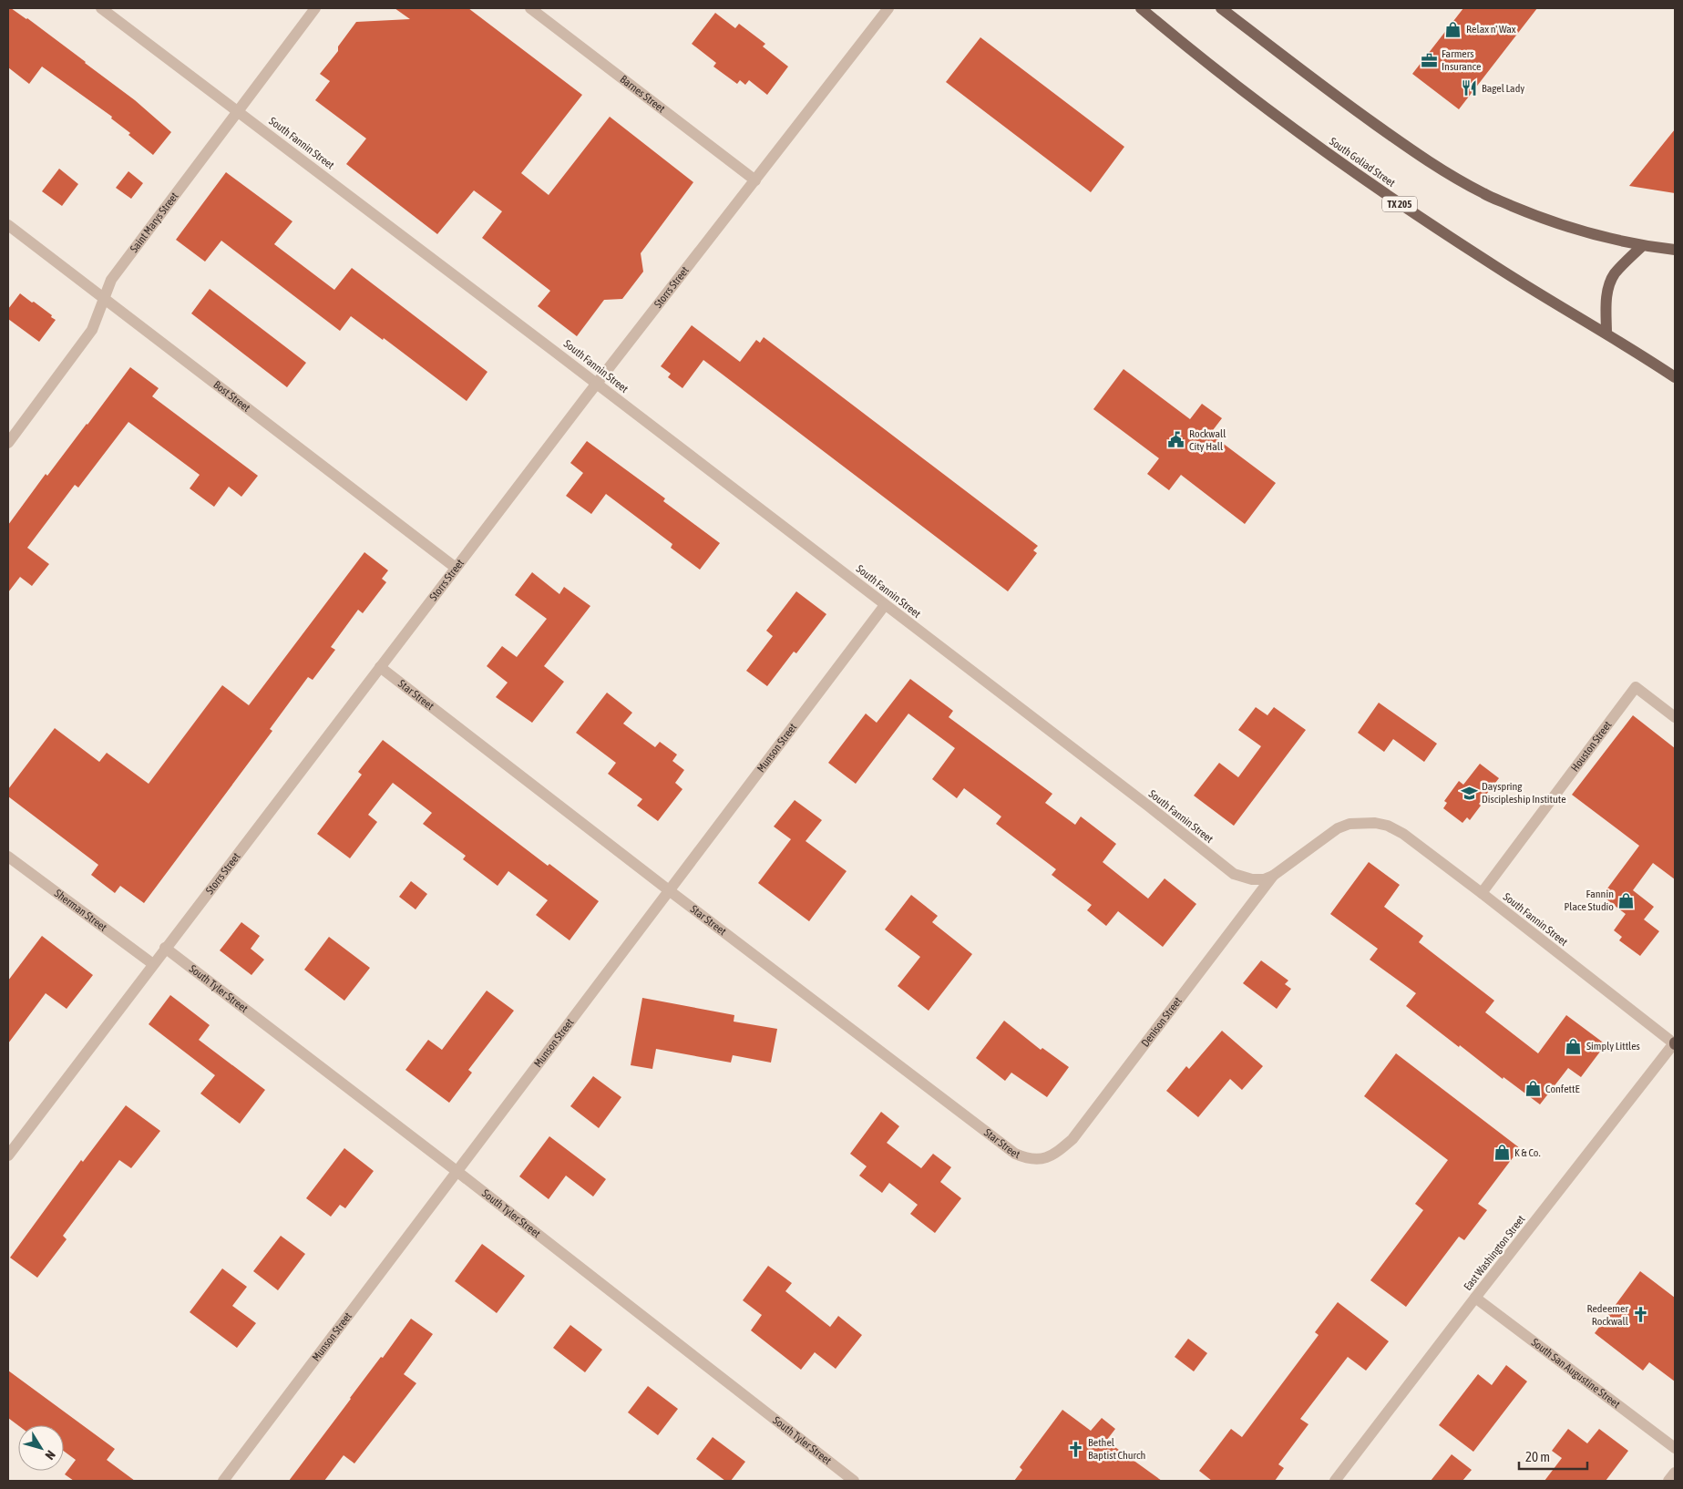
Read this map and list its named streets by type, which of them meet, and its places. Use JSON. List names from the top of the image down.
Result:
{
  "streets": {
    "main road": ["South Goliad Street", "TX 205"],
    "street": [
      "Barnes Street",
      "South Fannin Street",
      "Saint Marys Street",
      "Storrs Street",
      "Bost Street",
      "Star Street",
      "Houston Street",
      "Munson Street",
      "Sherman Street",
      "South Tyler Street",
      "Denison Street",
      "East Washington Street",
      "South San Augustine Street"
    ]
  },
  "crossings": [
    ["Barnes Street", "Storrs Street"],
    ["South Fannin Street", "Saint Marys Street"],
    ["South Fannin Street", "Storrs Street"],
    ["South Fannin Street", "Houston Street"],
    ["South Fannin Street", "Munson Street"],
    ["South Fannin Street", "Denison Street"],
    ["South Fannin Street", "East Washington Street"],
    ["Saint Marys Street", "Bost Street"],
    ["Storrs Street", "Bost Street"],
    ["Storrs Street", "Star Street"],
    ["Storrs Street", "Sherman Street"],
    ["Storrs Street", "South Tyler Street"],
    ["Star Street", "Munson Street"],
    ["Star Street", "Denison Street"],
    ["Munson Street", "South Tyler Street"],
    ["East Washington Street", "South San Augustine Street"]
  ],
  "places": {
    "shop": [
      "Relax n' Wax",
      "Fannin Place Studio",
      "Simply Littles",
      "ConfettE",
      "K & Co."
    ],
    "office": ["Farmers Insurance"],
    "restaurant": ["Bagel Lady"],
    "public building": ["Rockwall City Hall"],
    "school or university": ["Dayspring Discipleship Institute"],
    "church": ["Redeemer Rockwall", "Bethel Baptist Church"]
  },
  "scale_bar": "20 m",
  "north": "bottom right"
}
